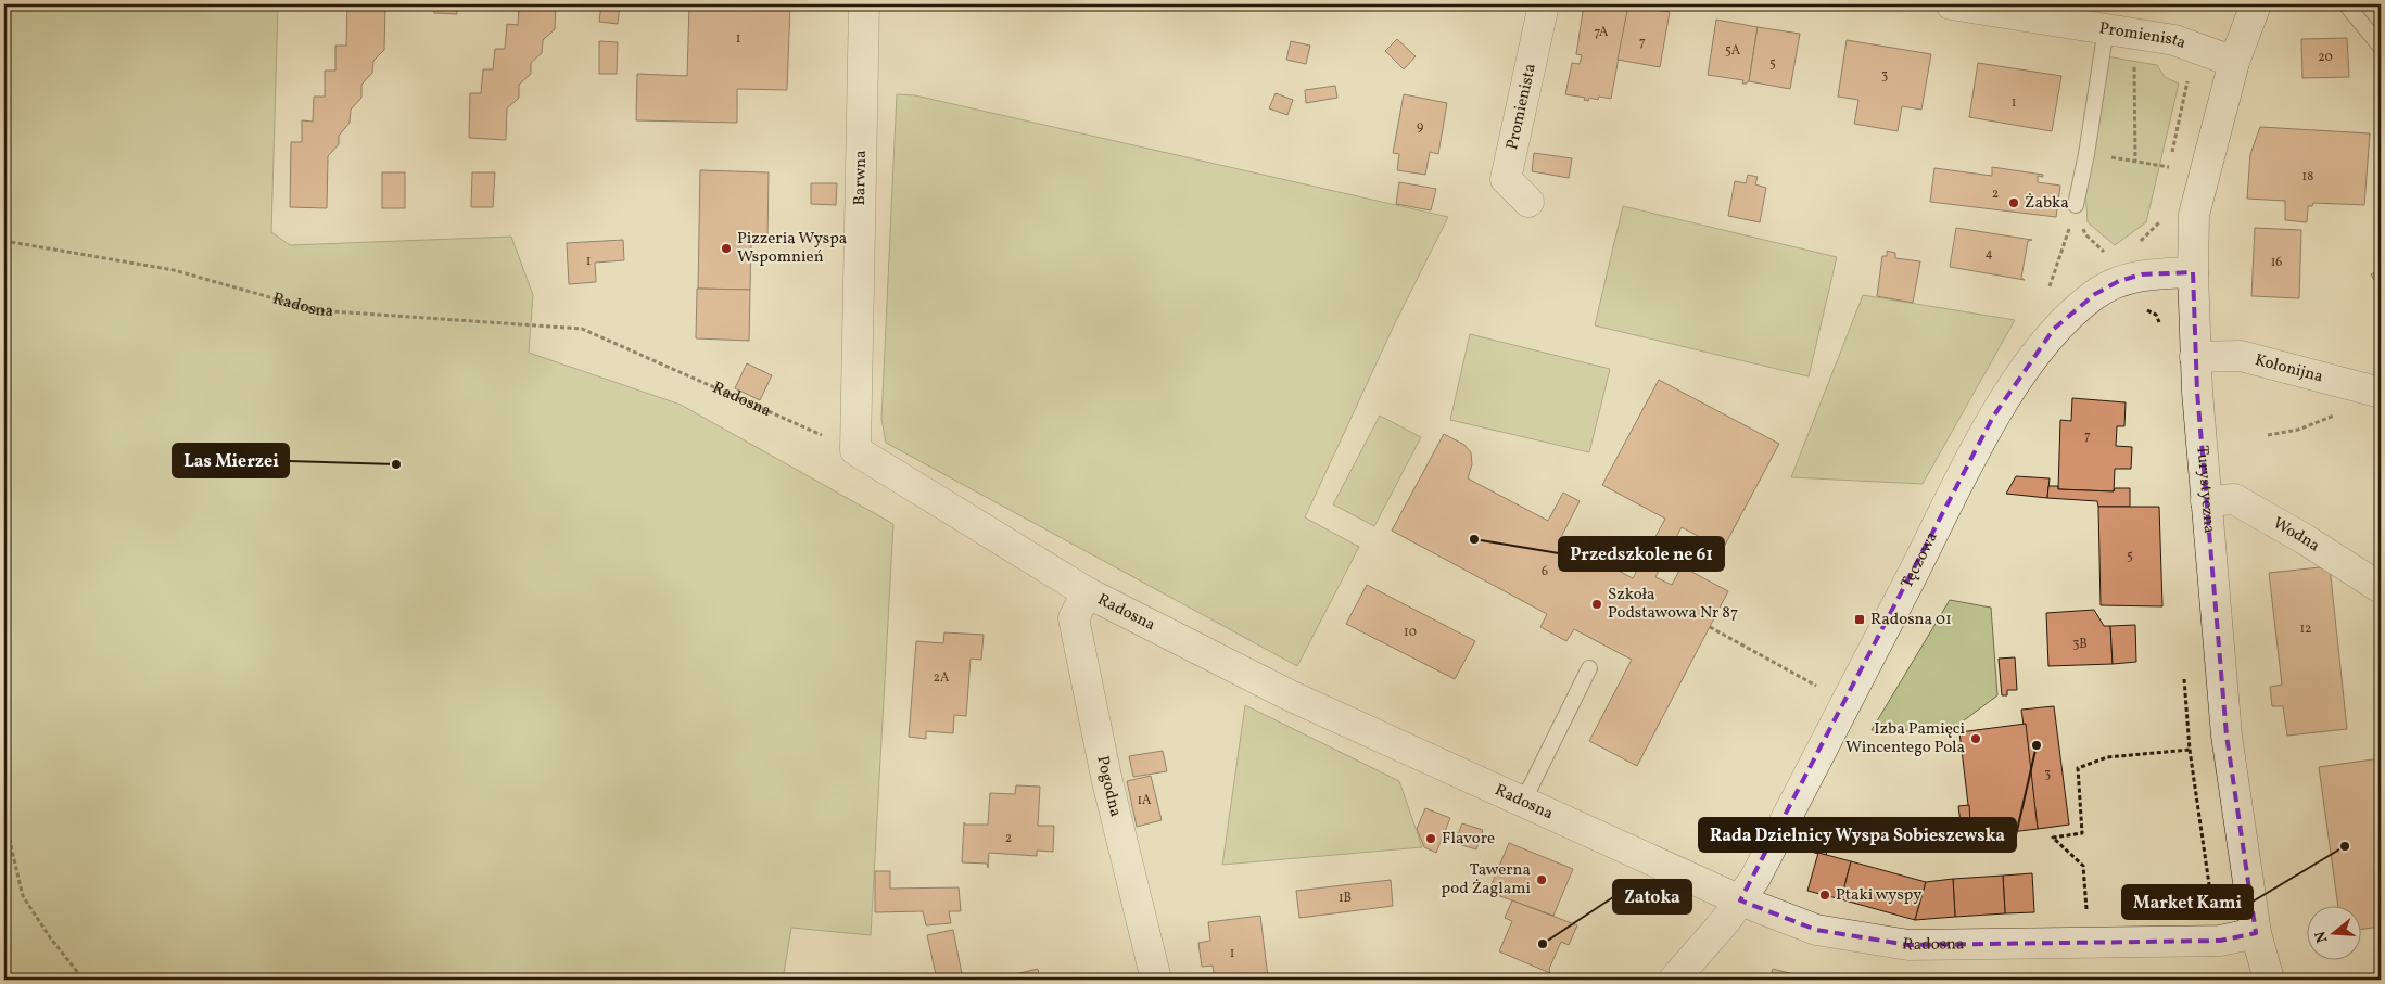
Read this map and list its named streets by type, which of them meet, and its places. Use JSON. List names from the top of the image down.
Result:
{
  "streets": {
    "street": [
      "Promienista",
      "Barwna",
      "Radosna",
      "Kolonijna",
      "Turystyczna",
      "Wodna",
      "Tęczowa",
      "Pogodna"
    ]
  },
  "crossings": [
    ["Promienista", "Turystyczna"],
    ["Barwna", "Radosna"],
    ["Radosna", "Turystyczna"],
    ["Radosna", "Tęczowa"],
    ["Radosna", "Pogodna"],
    ["Kolonijna", "Turystyczna"],
    ["Turystyczna", "Wodna"],
    ["Turystyczna", "Tęczowa"]
  ],
  "places": {
    "other": [
      "Żabka",
      "Pizzeria Wyspa Wspomnień",
      "Las Mierzei",
      "Przedszkole ne 61",
      "Szkoła Podstawowa Nr 87",
      "Izba Pamięci Wincentego Pola",
      "Rada Dzielnicy Wyspa Sobieszewska",
      "Flavore",
      "Market Kami",
      "Tawerna pod Żaglami",
      "Ptaki wyspy",
      "Zatoka"
    ],
    "transit": ["Radosna 01"]
  },
  "house_numbers": [
    "7A",
    "1",
    "7",
    "5A",
    "20",
    "5",
    "3",
    "1",
    "9",
    "18",
    "2",
    "4",
    "1",
    "16",
    "7",
    "5",
    "6",
    "12",
    "10",
    "3B",
    "2A",
    "3",
    "1A",
    "2",
    "1B",
    "1"
  ],
  "north": "left"
}
